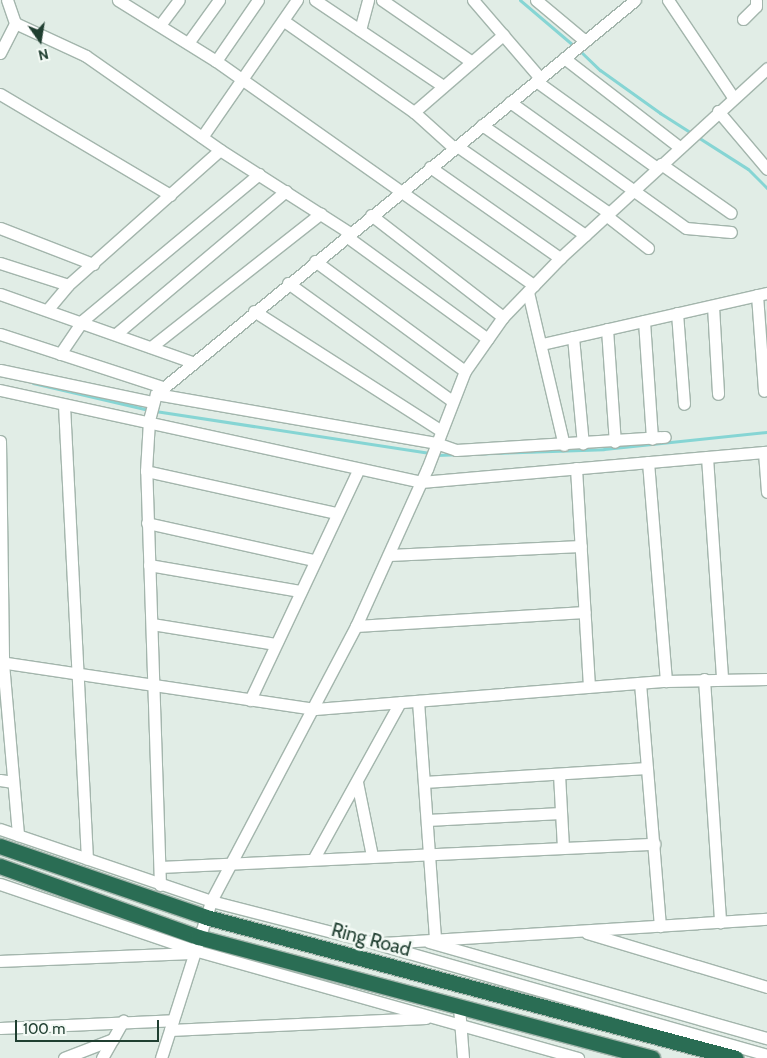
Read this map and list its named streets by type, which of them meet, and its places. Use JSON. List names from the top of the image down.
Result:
{
  "streets": {
    "highway": ["Ring Road"]
  },
  "scale_bar": "100 m",
  "north": "bottom"
}
